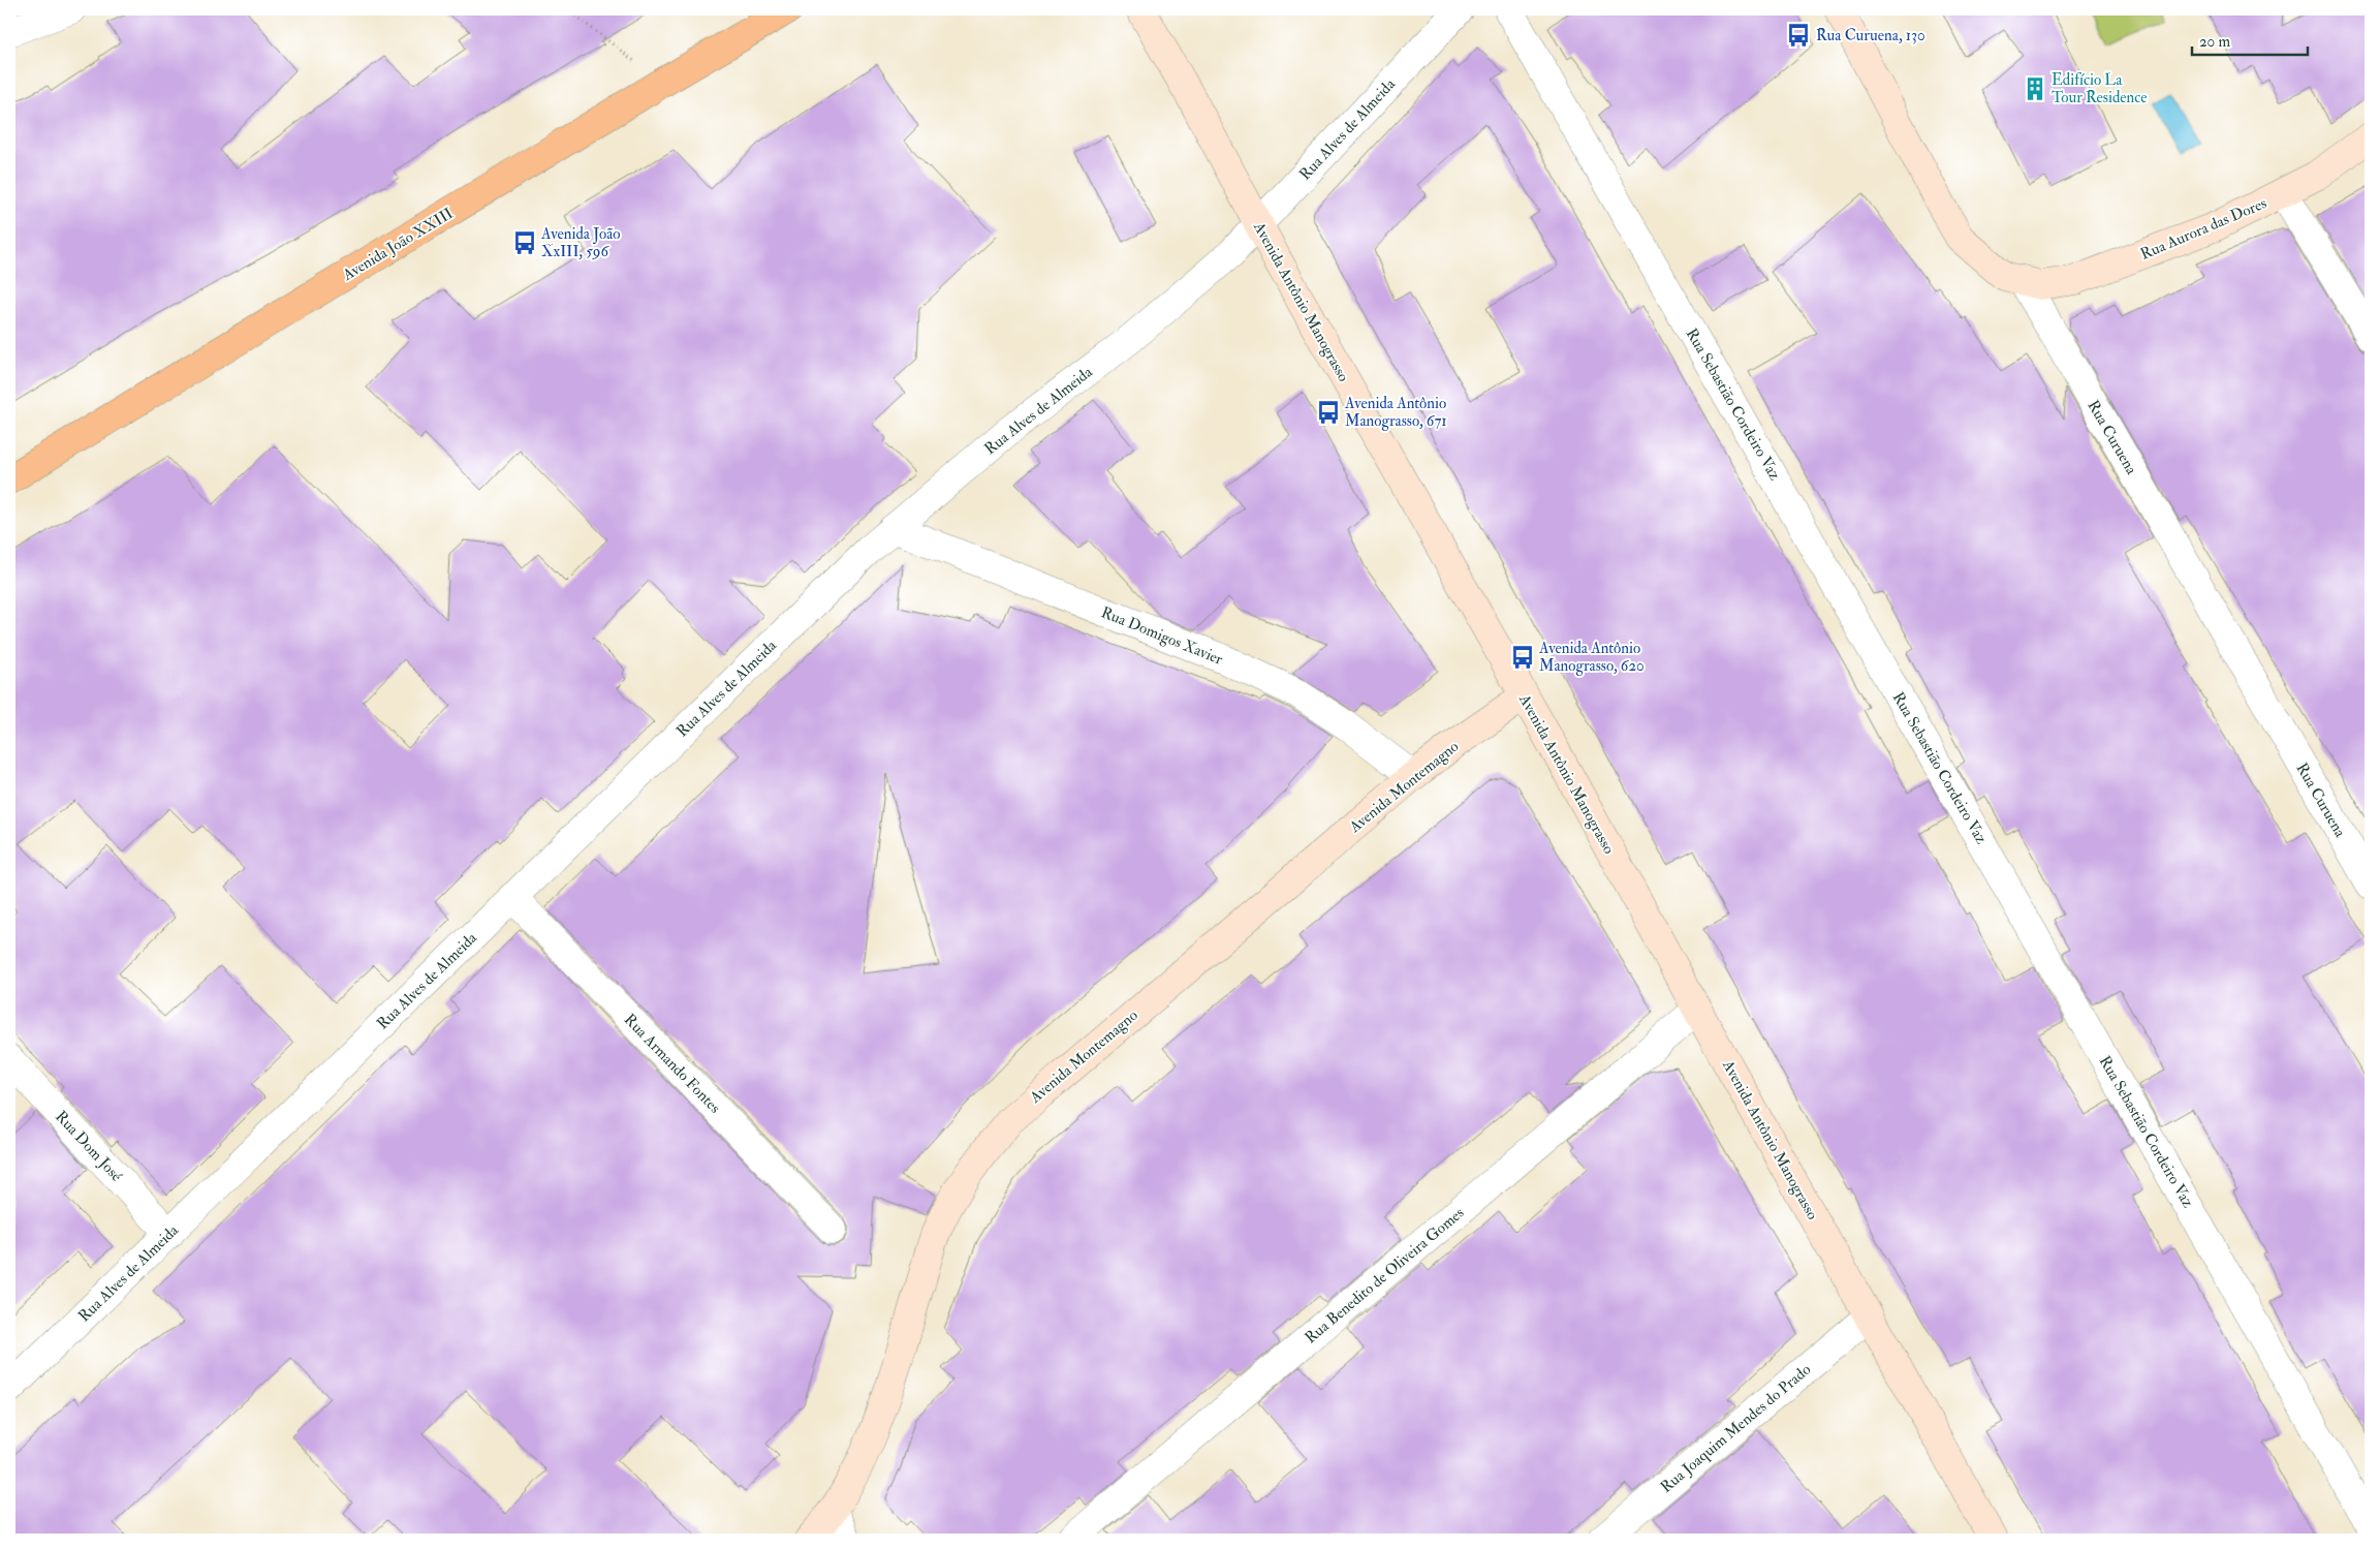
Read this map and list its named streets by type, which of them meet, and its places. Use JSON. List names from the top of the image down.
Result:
{
  "streets": {
    "main road": ["Avenida João XXIII"],
    "street": [
      "Rua Alves de Almeida",
      "Rua Aurora das Dores",
      "Avenida Antônio Manograsso",
      "Rua Sebastião Cordeiro Vaz",
      "Rua Curuena",
      "Rua Domigos Xavier",
      "Avenida Montemagno",
      "Rua Armando Fontes",
      "Rua Dom José",
      "Rua Benedito de Oliveira Gomes",
      "Rua Joaquim Mendes do Prado"
    ]
  },
  "crossings": [
    ["Rua Alves de Almeida", "Avenida Antônio Manograsso"],
    ["Rua Alves de Almeida", "Rua Domigos Xavier"],
    ["Rua Alves de Almeida", "Rua Armando Fontes"],
    ["Rua Alves de Almeida", "Rua Dom José"],
    ["Rua Aurora das Dores", "Rua Curuena"],
    ["Avenida Antônio Manograsso", "Avenida Montemagno"],
    ["Avenida Antônio Manograsso", "Rua Benedito de Oliveira Gomes"],
    ["Avenida Antônio Manograsso", "Rua Joaquim Mendes do Prado"],
    ["Rua Domigos Xavier", "Avenida Montemagno"]
  ],
  "places": {
    "bus stop": [
      "Rua Curuena, 130",
      "Avenida João XxIII, 596",
      "Avenida Antônio Manograsso, 671",
      "Avenida Antônio Manograsso, 620"
    ],
    "building": ["Edifício La Tour Residence"]
  },
  "scale_bar": "20 m"
}
